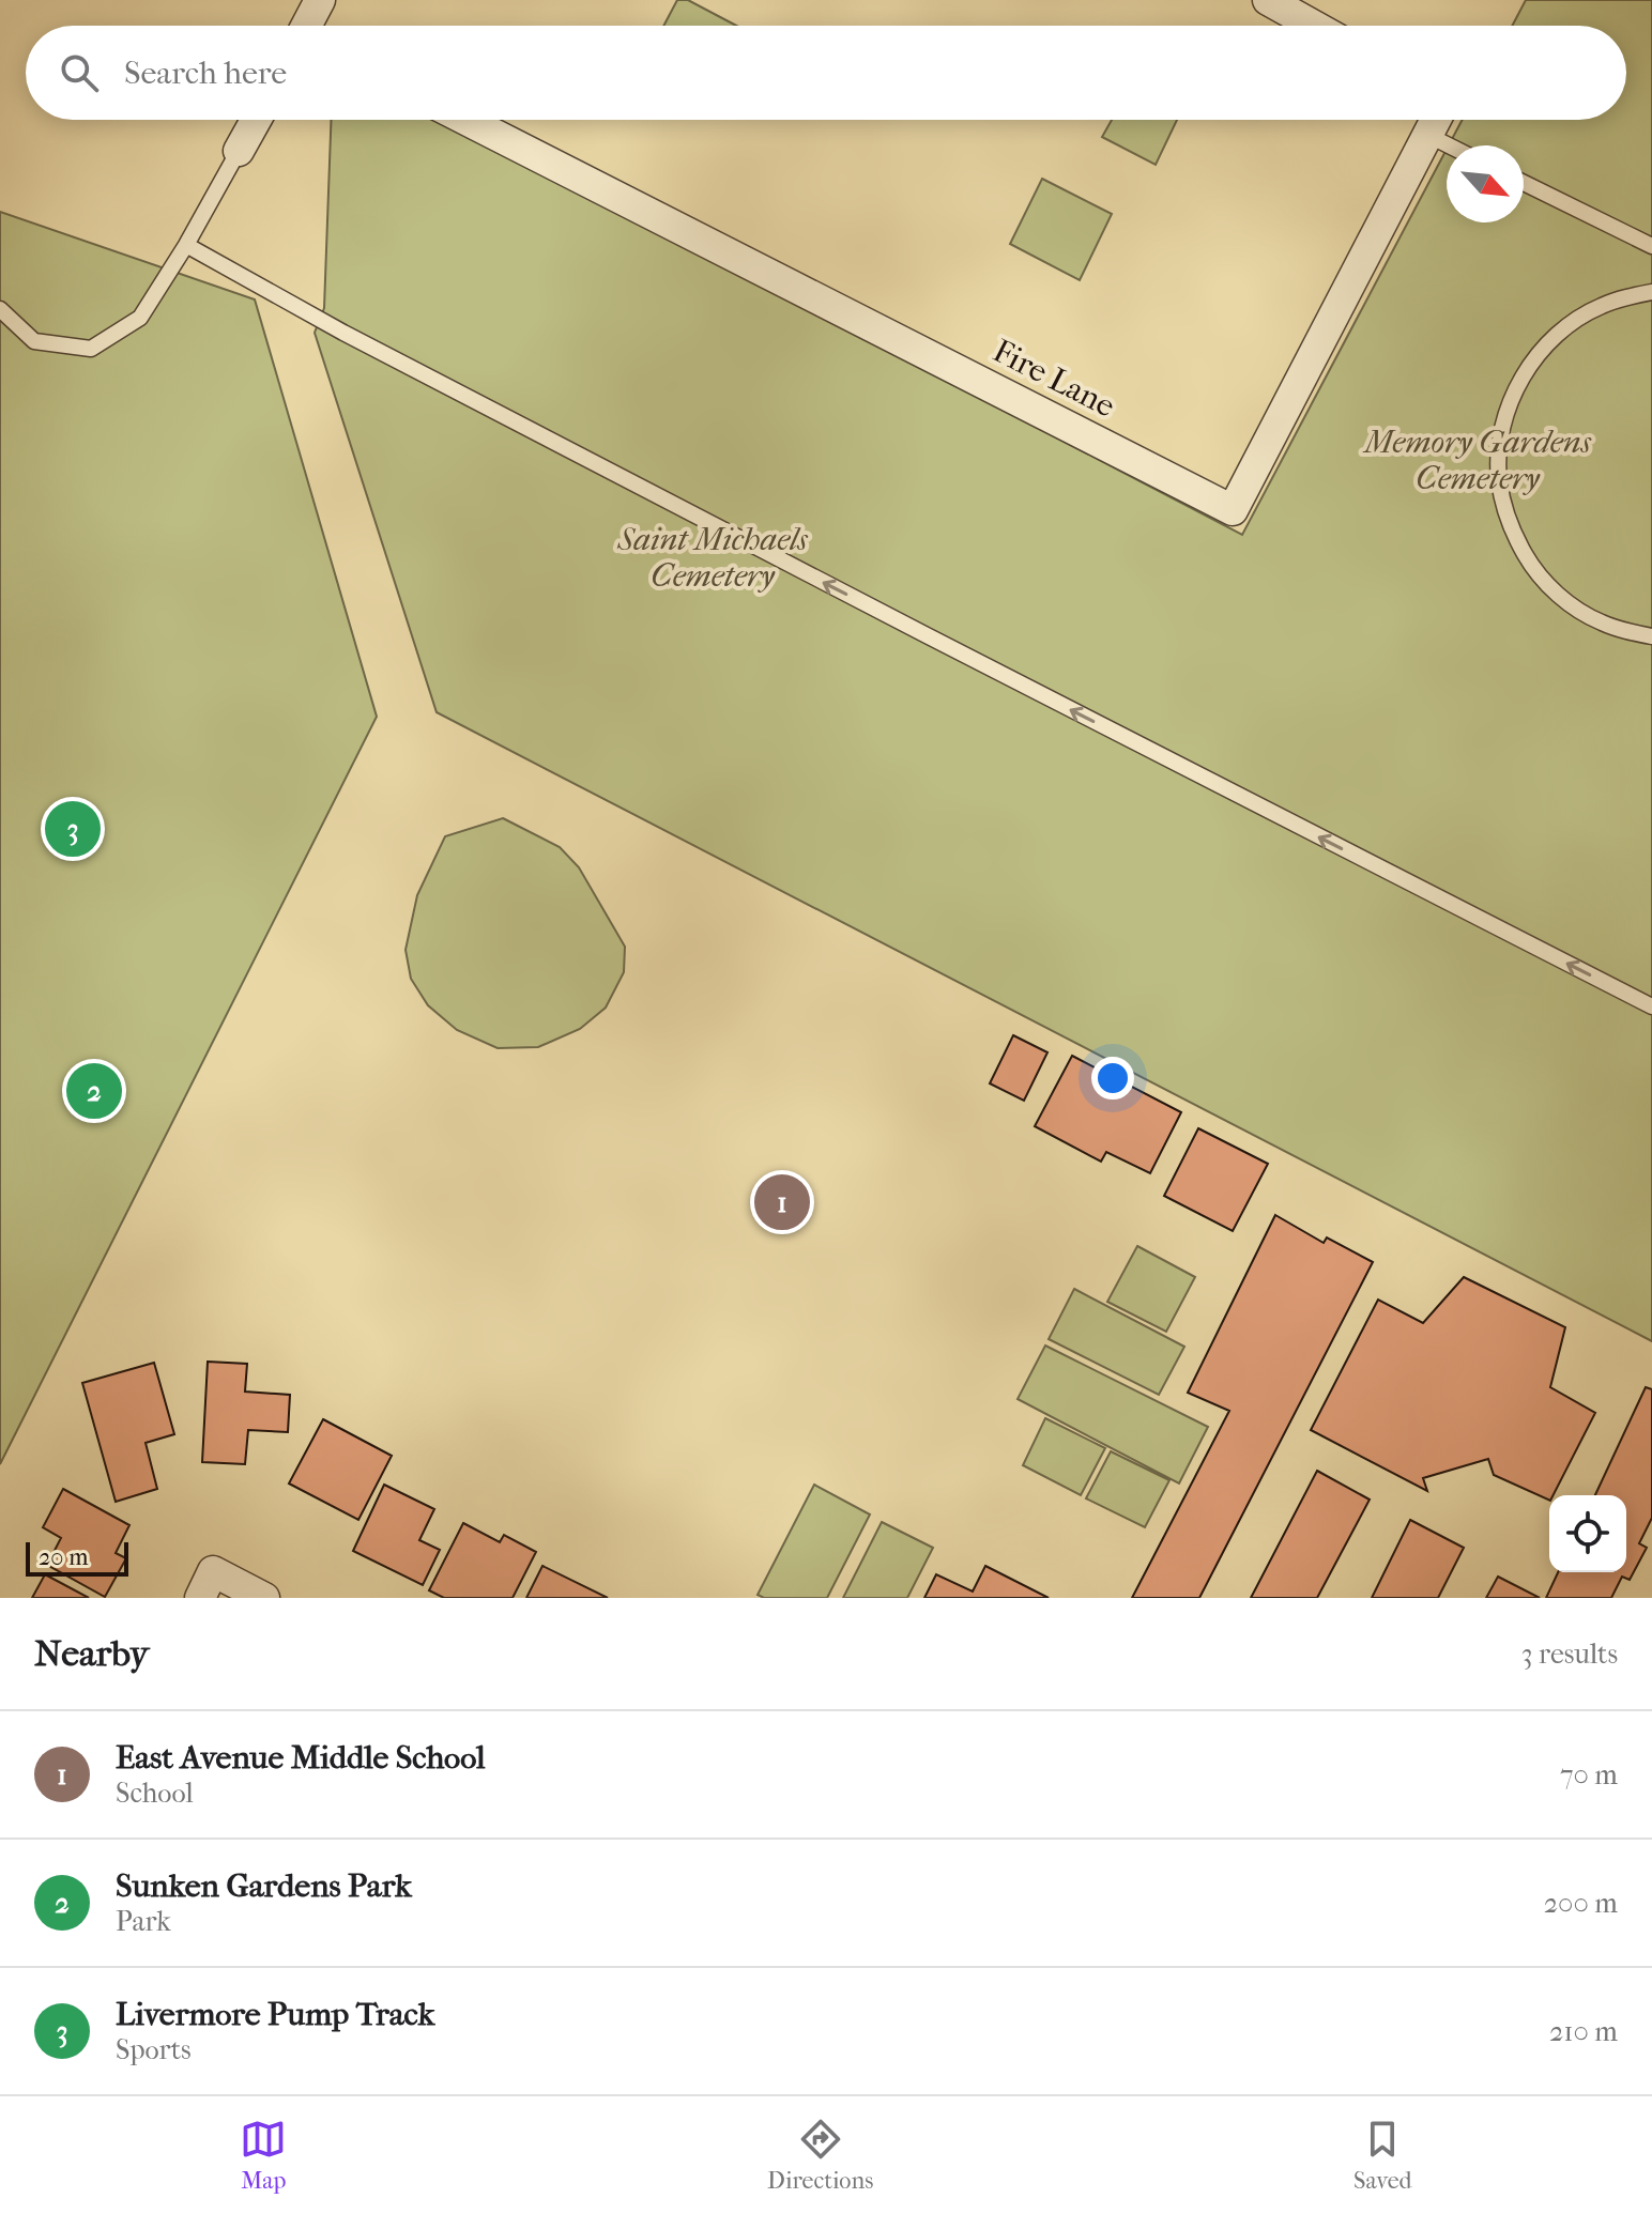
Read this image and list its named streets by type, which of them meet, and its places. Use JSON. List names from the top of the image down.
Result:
{
  "streets": {
    "street": ["Fire Lane"]
  },
  "parks": ["Memory Gardens Cemetery", "Saint Michaels Cemetery"],
  "scale_bar": "20 m",
  "north": "bottom right",
  "page": {
    "search": "Search here",
    "pins": ["3", "2", "1"],
    "scale": "20 m",
    "heading": ["Nearby", "3 results"],
    "list": [
      {
        "mark": "1",
        "name": "East Avenue Middle School",
        "note": "School",
        "value": "70 m"
      },
      {
        "mark": "2",
        "name": "Sunken Gardens Park",
        "note": "Park",
        "value": "200 m"
      },
      {
        "mark": "3",
        "name": "Livermore Pump Track",
        "note": "Sports",
        "value": "210 m"
      }
    ],
    "nav": ["Map", "Directions", "Saved"]
  }
}
